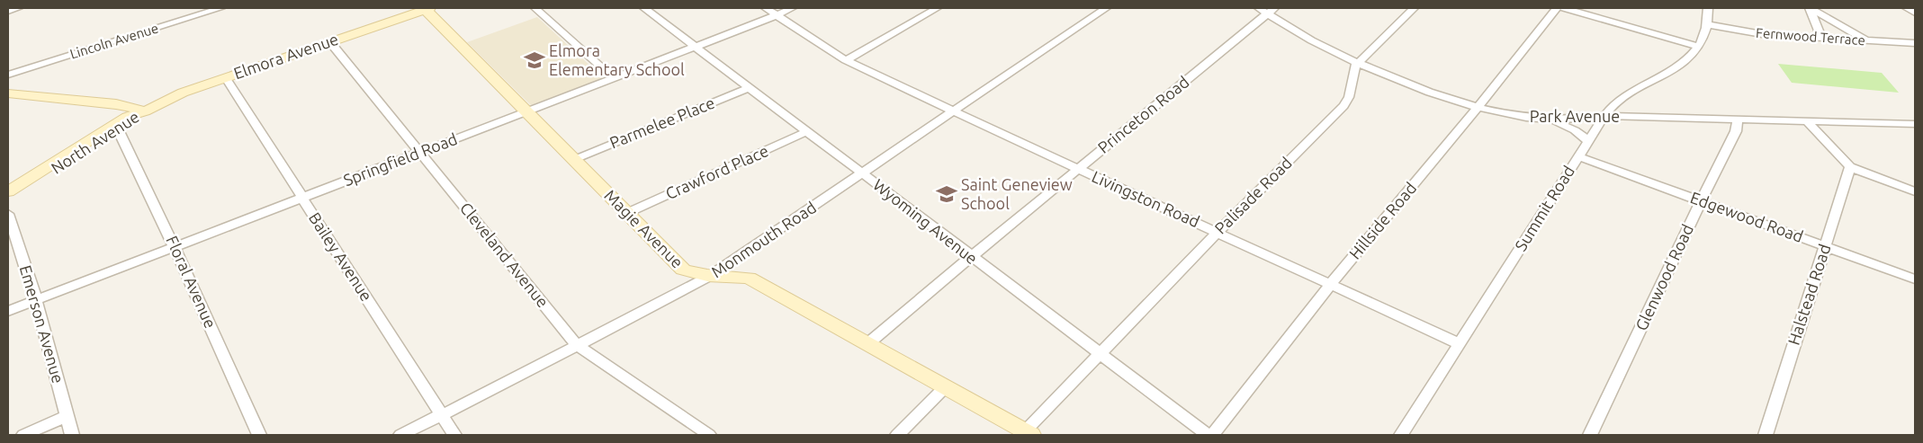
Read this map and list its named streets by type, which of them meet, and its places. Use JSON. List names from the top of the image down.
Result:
{
  "streets": {
    "street": [
      "Fernwood Terrace",
      "Lincoln Avenue",
      "Elmora Avenue",
      "Princeton Road",
      "Park Avenue",
      "Parmelee Place",
      "North Avenue",
      "Springfield Road",
      "Crawford Place",
      "Palisade Road",
      "Livingston Road",
      "Summit Road",
      "Edgewood Road",
      "Hillside Road",
      "Wyoming Avenue",
      "Magie Avenue",
      "Monmouth Road",
      "Cleveland Avenue",
      "Bailey Avenue",
      "Glenwood Road",
      "Floral Avenue",
      "Halstead Road",
      "Emerson Avenue"
    ]
  },
  "crossings": [
    ["Fernwood Terrace", "Summit Road"],
    ["Elmora Avenue", "North Avenue"],
    ["Elmora Avenue", "Magie Avenue"],
    ["Elmora Avenue", "Cleveland Avenue"],
    ["Elmora Avenue", "Bailey Avenue"],
    ["Princeton Road", "Park Avenue"],
    ["Princeton Road", "Livingston Road"],
    ["Princeton Road", "Wyoming Avenue"],
    ["Princeton Road", "Magie Avenue"],
    ["Park Avenue", "Palisade Road"],
    ["Park Avenue", "Summit Road"],
    ["Park Avenue", "Hillside Road"],
    ["Park Avenue", "Glenwood Road"],
    ["Parmelee Place", "Wyoming Avenue"],
    ["Parmelee Place", "Magie Avenue"],
    ["North Avenue", "Floral Avenue"],
    ["Springfield Road", "Livingston Road"],
    ["Springfield Road", "Wyoming Avenue"],
    ["Springfield Road", "Magie Avenue"],
    ["Springfield Road", "Cleveland Avenue"],
    ["Springfield Road", "Bailey Avenue"],
    ["Springfield Road", "Floral Avenue"],
    ["Springfield Road", "Emerson Avenue"],
    ["Crawford Place", "Wyoming Avenue"],
    ["Crawford Place", "Magie Avenue"],
    ["Palisade Road", "Livingston Road"],
    ["Palisade Road", "Wyoming Avenue"],
    ["Palisade Road", "Magie Avenue"],
    ["Livingston Road", "Summit Road"],
    ["Livingston Road", "Hillside Road"],
    ["Livingston Road", "Monmouth Road"],
    ["Summit Road", "Edgewood Road"],
    ["Edgewood Road", "Glenwood Road"],
    ["Edgewood Road", "Halstead Road"],
    ["Wyoming Avenue", "Monmouth Road"],
    ["Magie Avenue", "Monmouth Road"],
    ["Monmouth Road", "Cleveland Avenue"],
    ["Monmouth Road", "Bailey Avenue"]
  ],
  "places": {
    "school or university": ["Elmora Elementary School", "Saint Geneview School"]
  }
}
